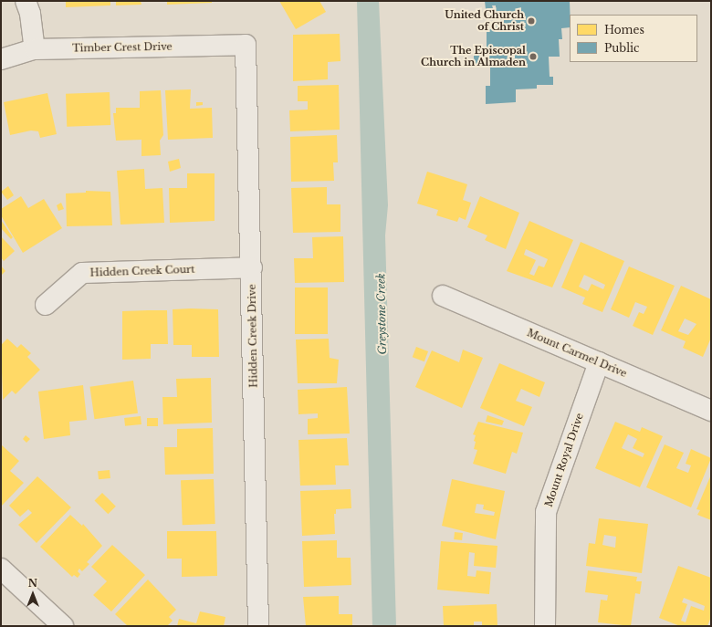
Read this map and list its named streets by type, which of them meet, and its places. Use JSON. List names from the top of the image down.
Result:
{
  "streets": {
    "street": [
      "Timber Crest Drive",
      "Hidden Creek Court",
      "Hidden Creek Drive",
      "Mount Carmel Drive",
      "Mount Royal Drive"
    ]
  },
  "crossings": [
    ["Timber Crest Drive", "Hidden Creek Drive"],
    ["Hidden Creek Court", "Hidden Creek Drive"],
    ["Mount Carmel Drive", "Mount Royal Drive"]
  ],
  "water": ["Greystone Creek"],
  "places": ["United Church of Christ", "The Episcopal Church in Almaden"],
  "legend": ["Homes", "Public"],
  "north": "top"
}
